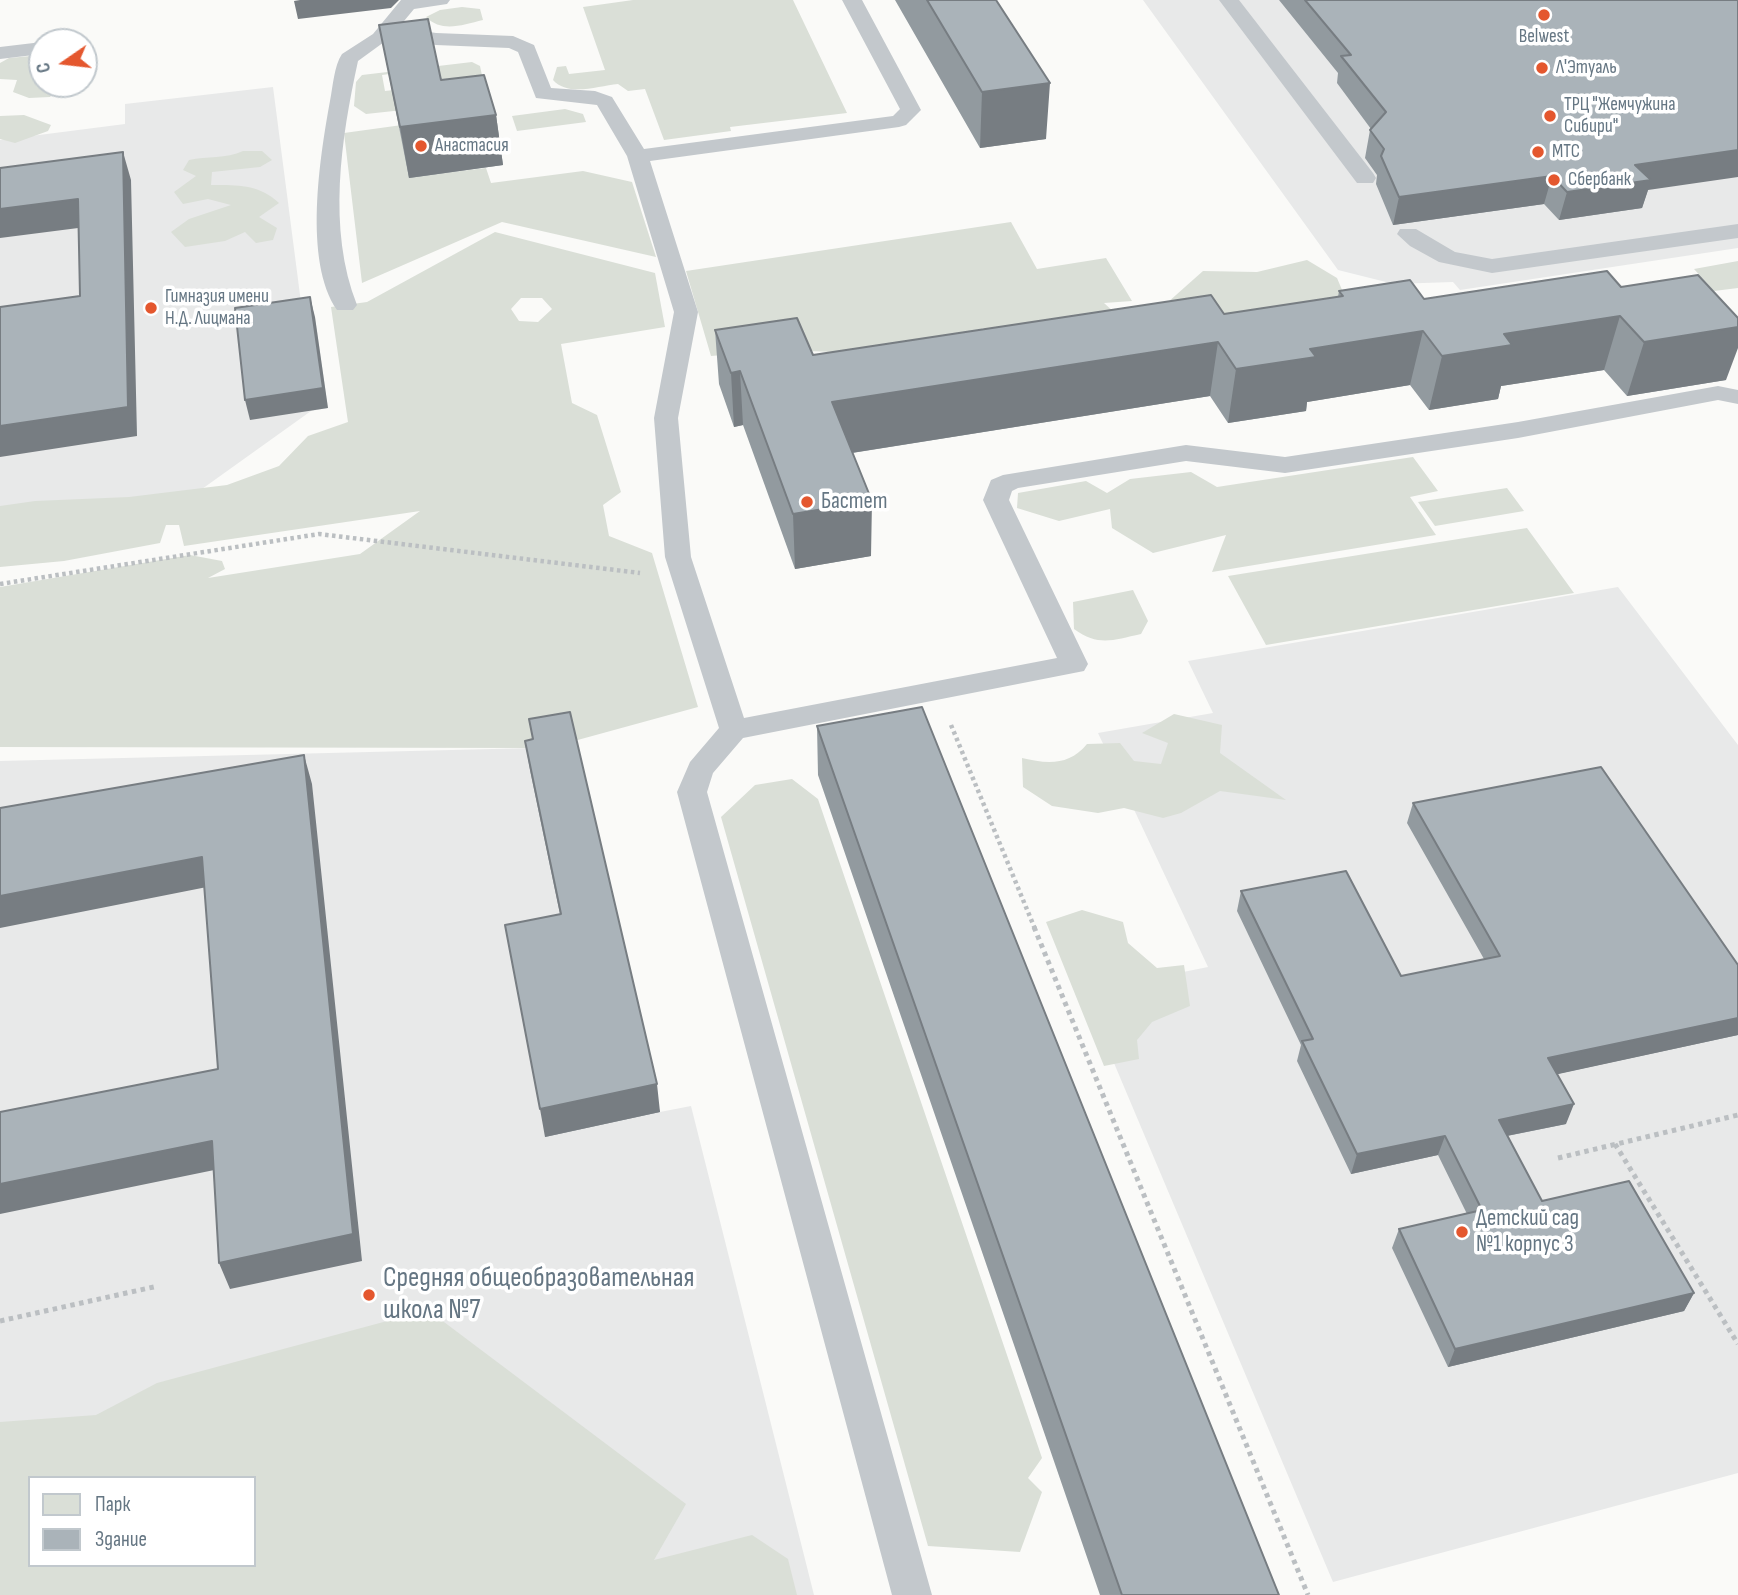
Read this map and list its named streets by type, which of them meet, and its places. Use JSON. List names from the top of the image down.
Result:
{
  "places": [
    "Belwest",
    "Л'Этуаль",
    "ТРЦ \"Жемчужина Сибири\"",
    "Анастасия",
    "МТС",
    "Сбербанк",
    "Гимназия имени Н.Д. Лицмана",
    "Бастет",
    "Детский сад №1 корпус 3",
    "Средняя общеобразовательная школа №7"
  ],
  "legend": ["Парк", "Здание"],
  "north": "left"
}
